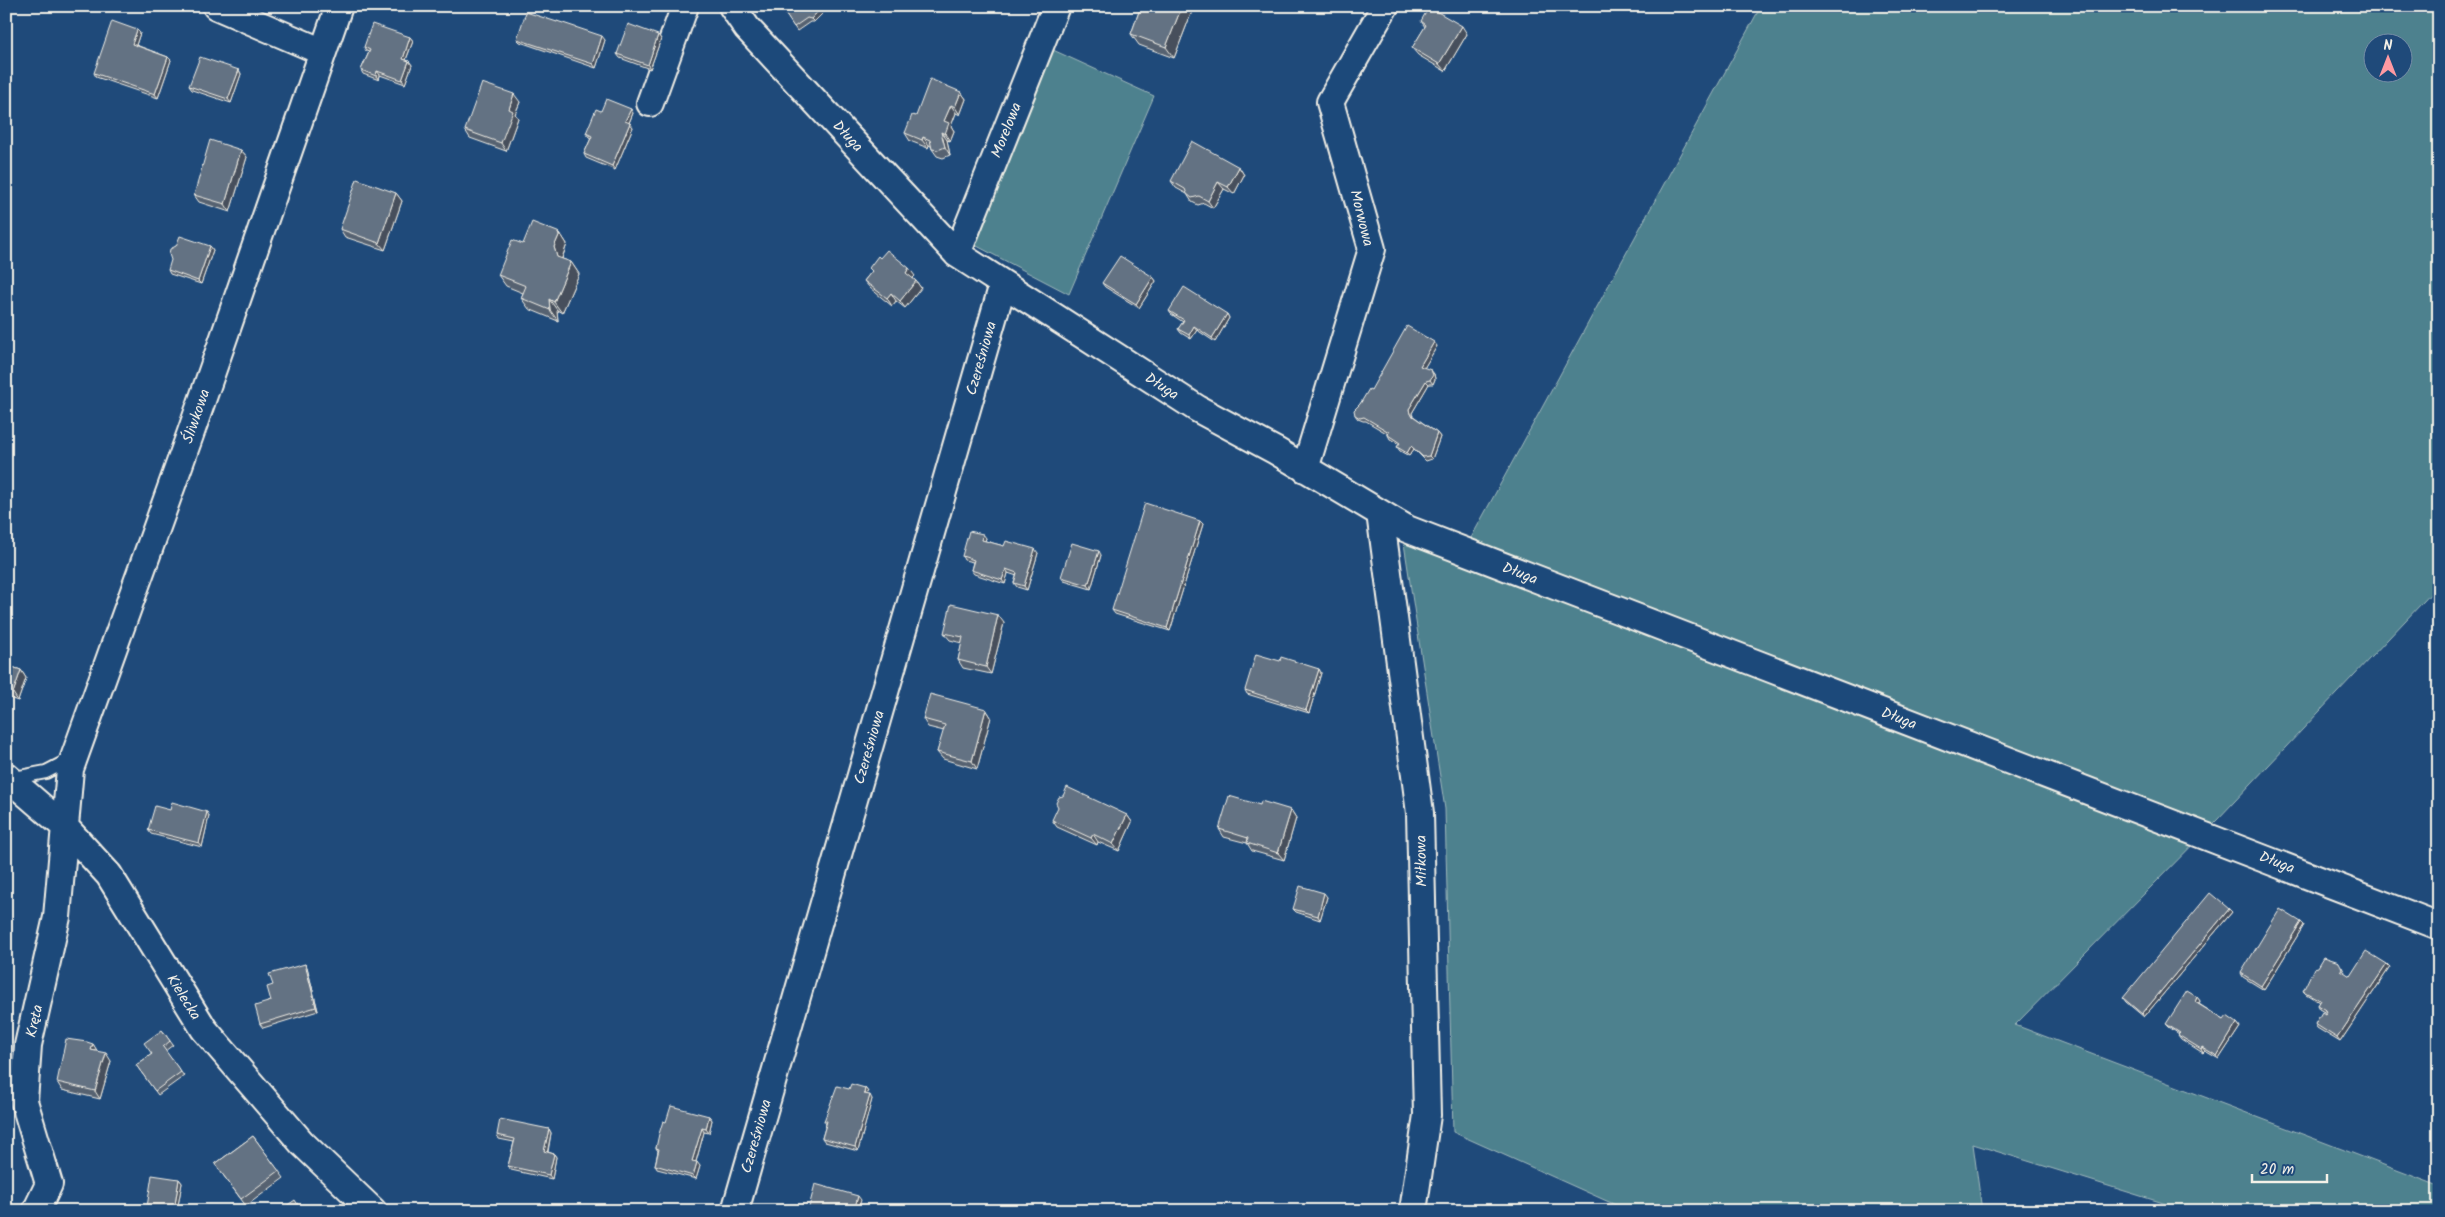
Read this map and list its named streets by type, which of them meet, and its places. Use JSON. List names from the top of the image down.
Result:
{
  "streets": {
    "street": [
      "Morelowa",
      "Długa",
      "Morwowa",
      "Czereśniowa",
      "Śliwkowa",
      "Miłkowa",
      "Kielecka",
      "Kręta"
    ]
  },
  "crossings": [
    ["Morelowa", "Długa"],
    ["Długa", "Morwowa"],
    ["Długa", "Czereśniowa"],
    ["Długa", "Miłkowa"],
    ["Śliwkowa", "Kielecka"],
    ["Śliwkowa", "Kręta"],
    ["Kielecka", "Kręta"]
  ],
  "scale_bar": "20 m",
  "north": "top"
}
